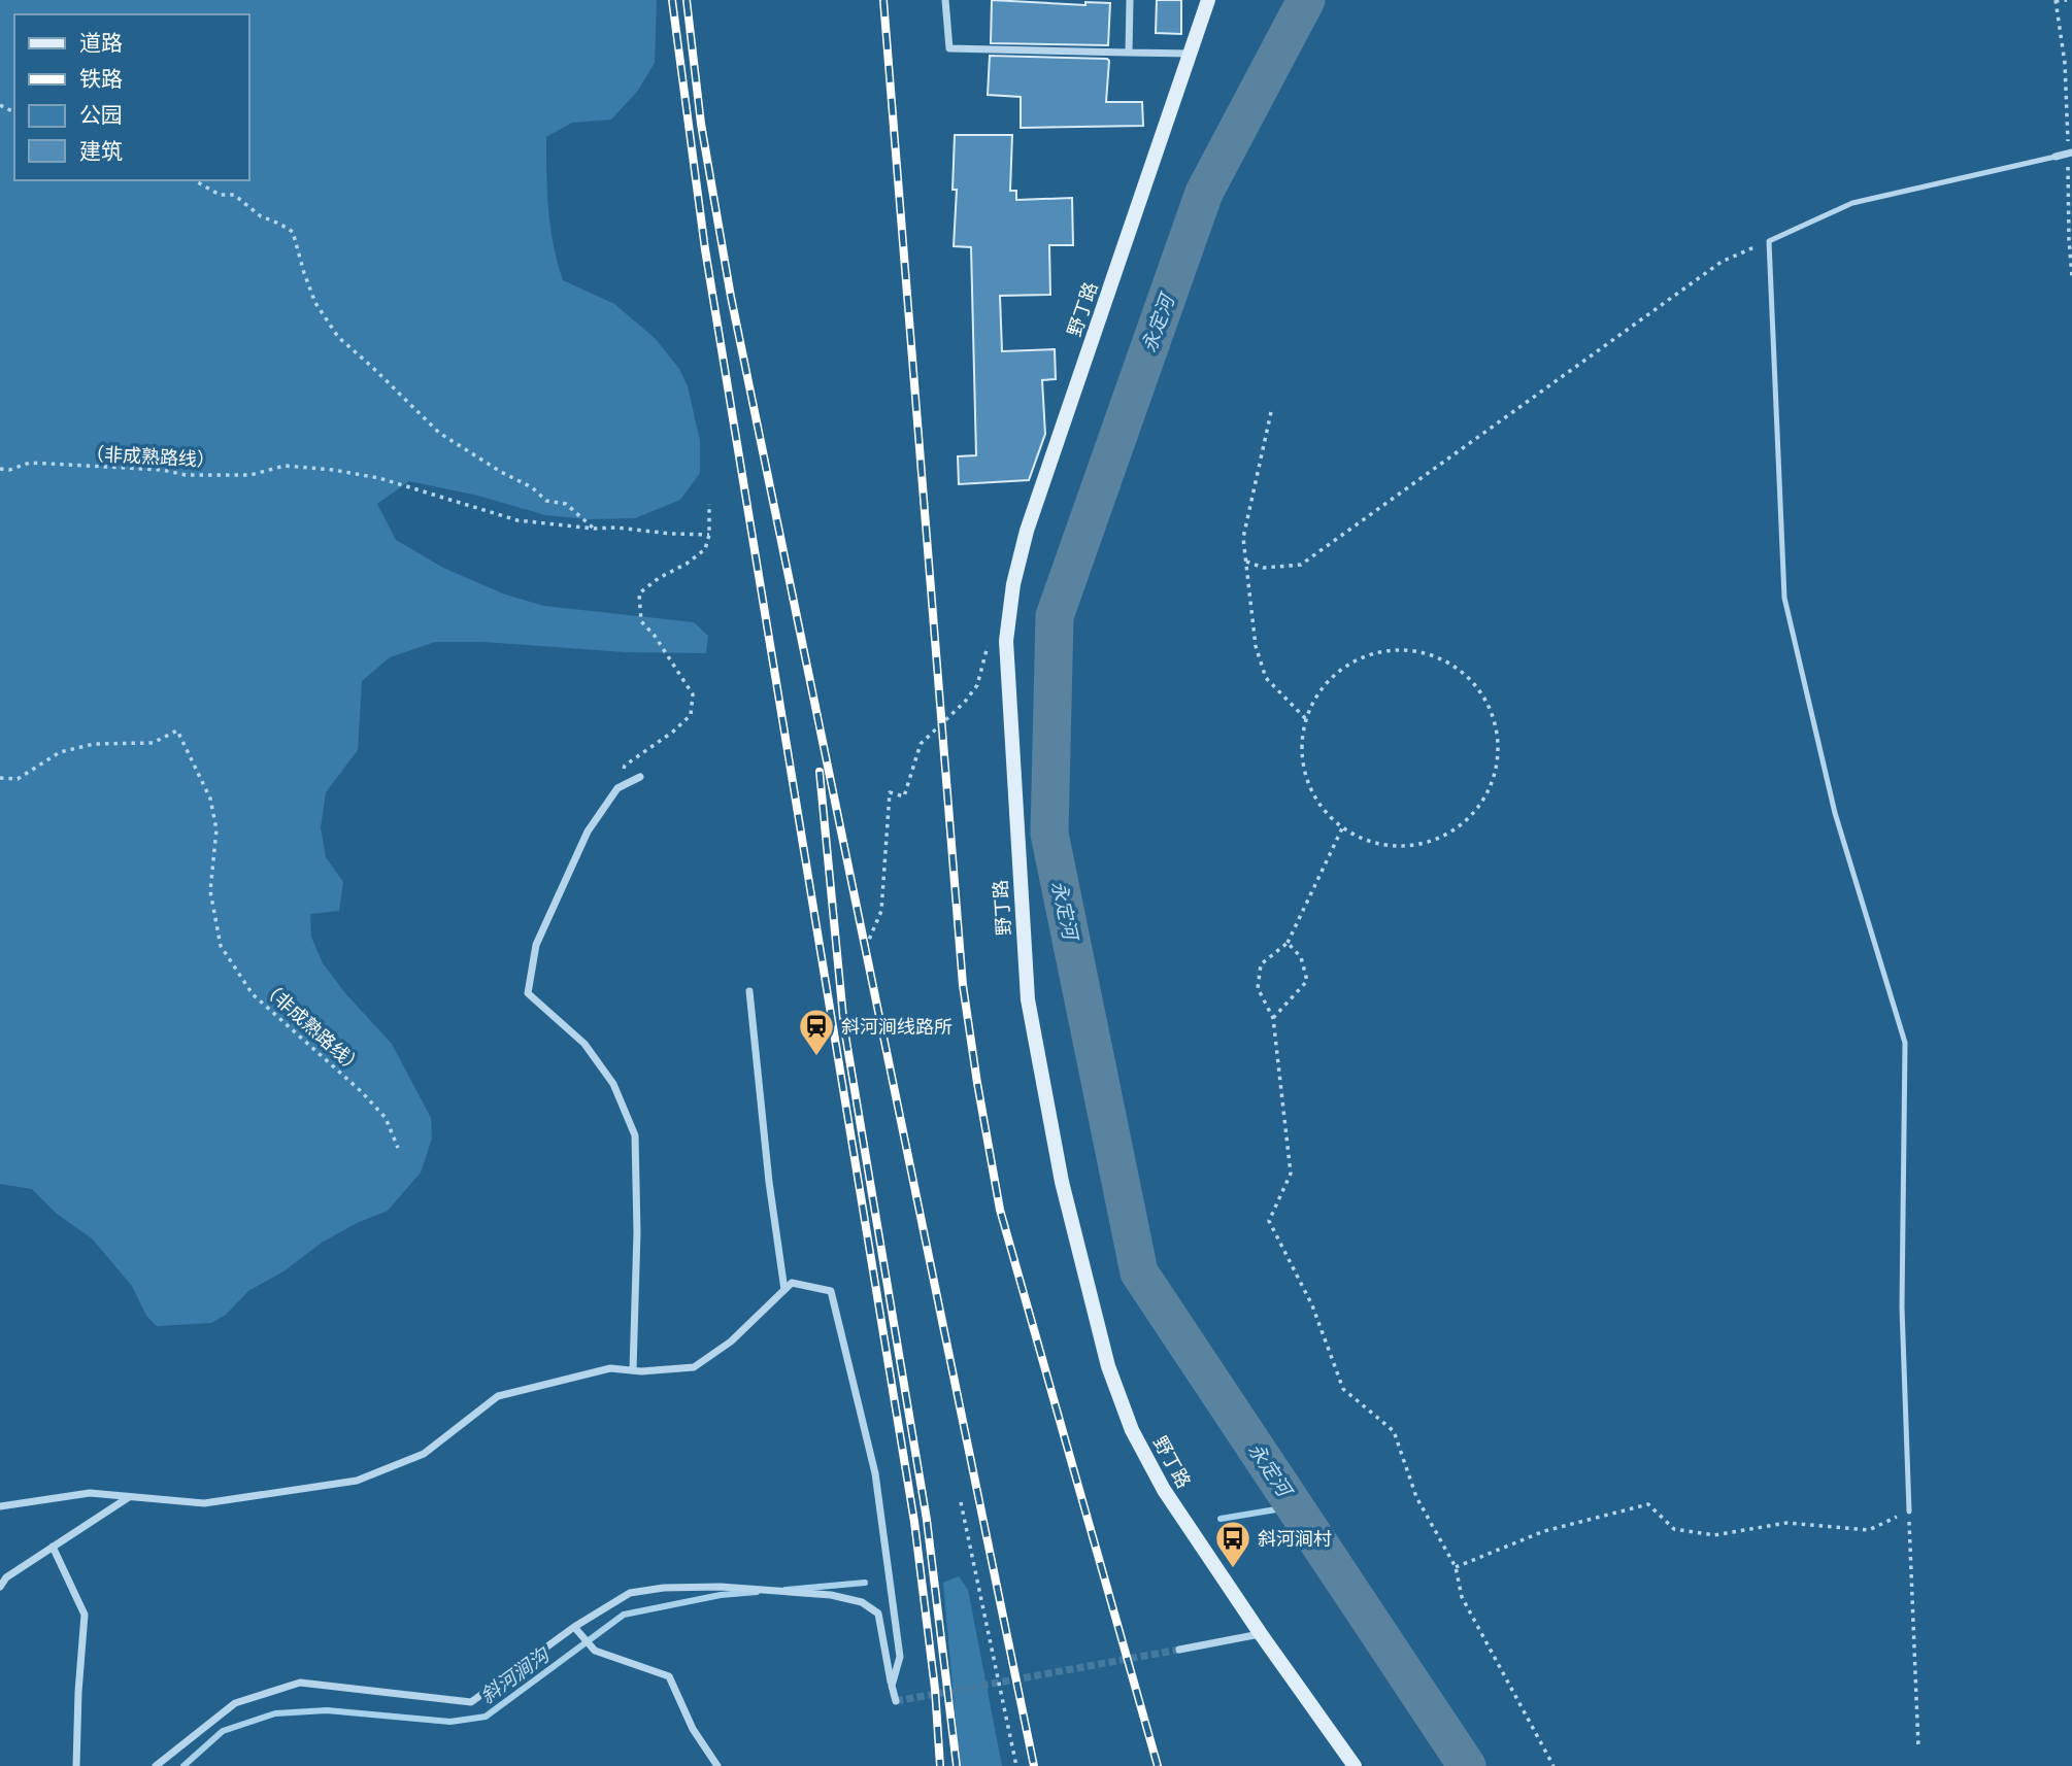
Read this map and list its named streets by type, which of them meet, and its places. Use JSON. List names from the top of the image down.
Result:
{
  "streets": {
    "main road": ["野丁路"],
    "path": ["（非成熟路线）"]
  },
  "water": ["永定河", "斜河涧沟"],
  "places": {
    "station": ["斜河涧线路所"],
    "bus stop": ["斜河涧村"]
  },
  "legend": [
    "道路",
    "铁路",
    "公园",
    "建筑"
  ]
}
